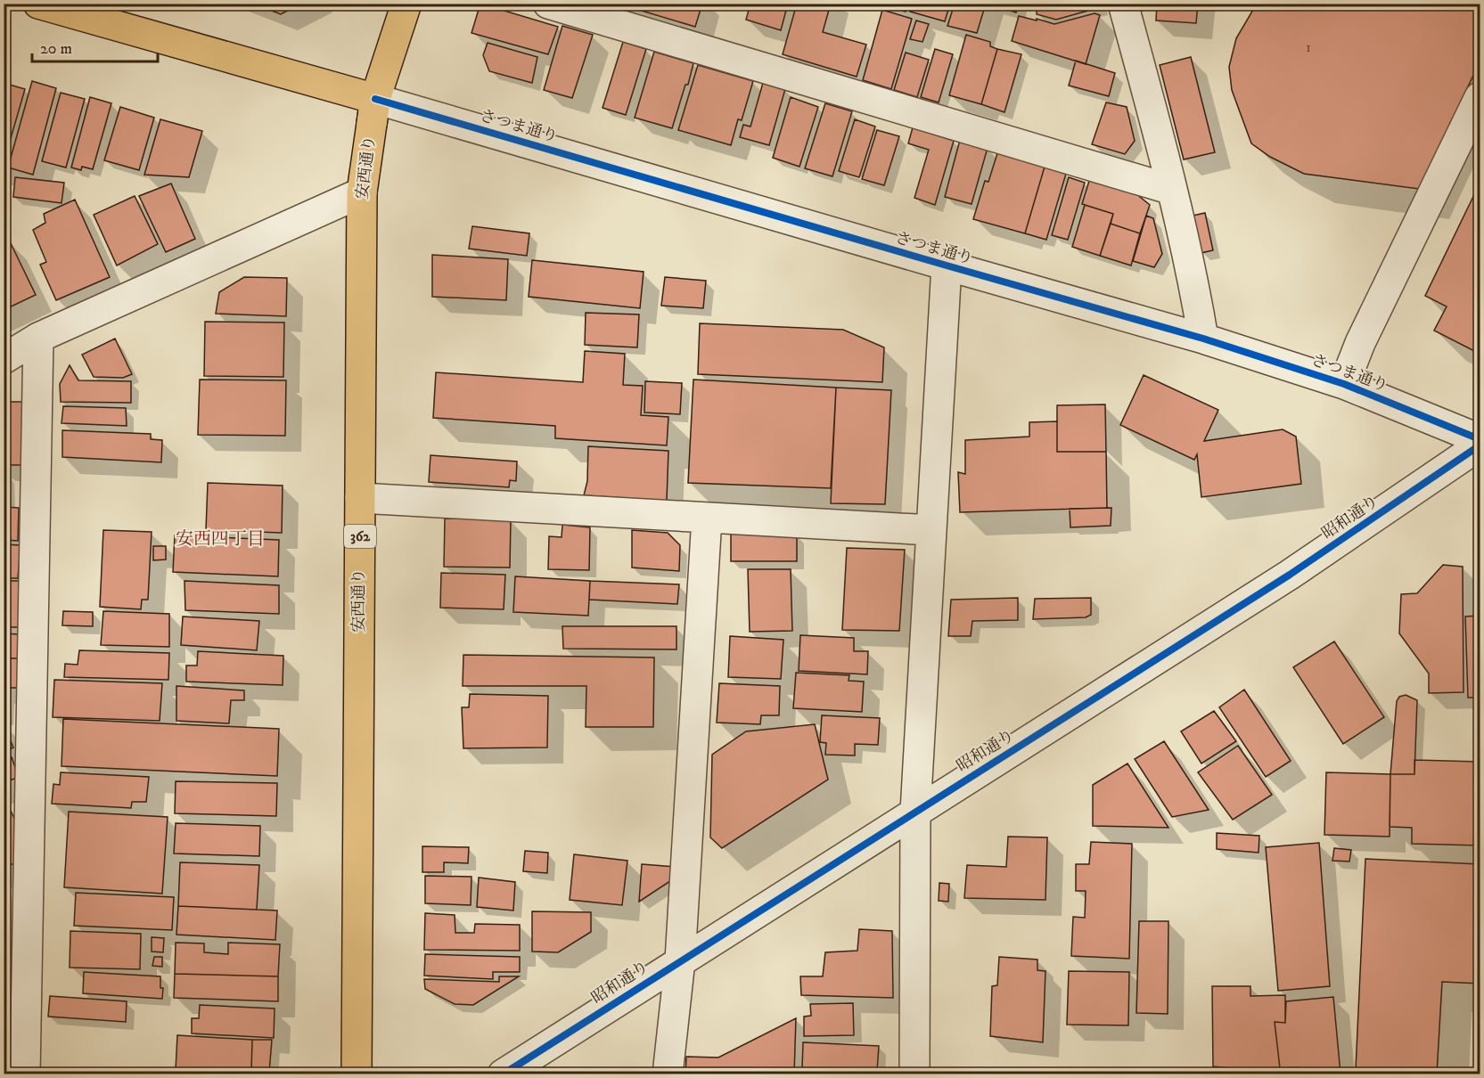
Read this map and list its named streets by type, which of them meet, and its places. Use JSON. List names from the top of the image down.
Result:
{
  "streets": {
    "main road": ["さつま通り"],
    "street": ["昭和通り"]
  },
  "districts": ["安西四丁目"],
  "house_numbers": ["1"],
  "scale_bar": "20 m"
}
